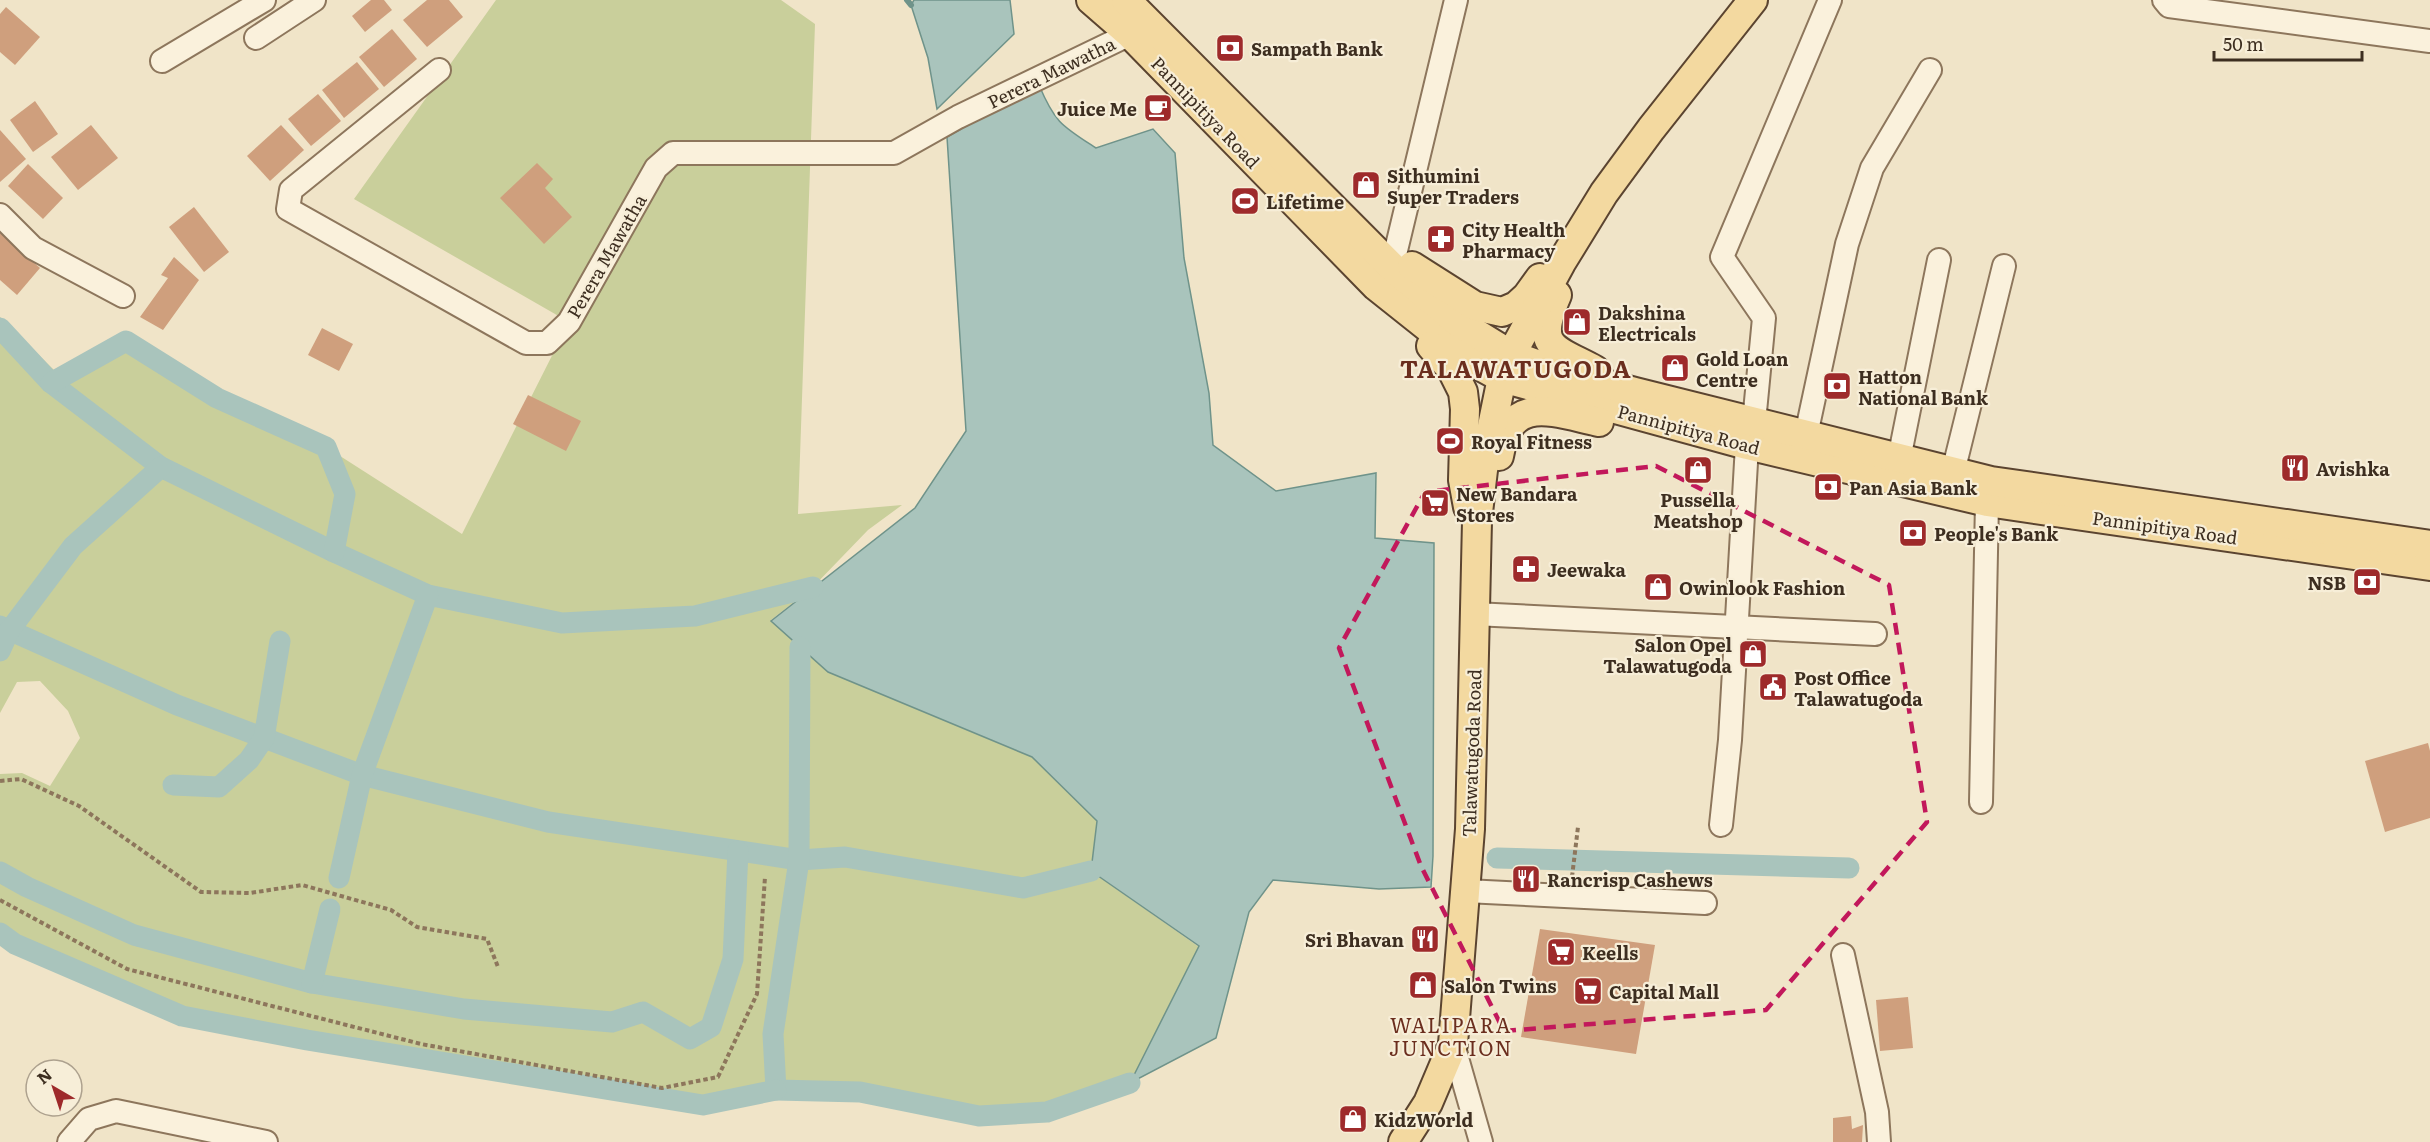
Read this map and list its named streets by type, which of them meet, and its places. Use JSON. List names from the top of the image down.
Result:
{
  "streets": {
    "main road": ["Pannipitiya Road", "Talawatugoda Road"],
    "street": ["Perera Mawatha"]
  },
  "crossings": [
    ["Perera Mawatha", "Pannipitiya Road"],
    ["Pannipitiya Road", "Talawatugoda Road"]
  ],
  "districts": ["TALAWATUGODA", "WALIPARA JUNCTION"],
  "places": {
    "bank": [
      "Sampath Bank",
      "Hatton National Bank",
      "Pan Asia Bank",
      "People's Bank",
      "NSB"
    ],
    "cafe": ["Juice Me"],
    "shop": [
      "Sithumini Super Traders",
      "Dakshina Electricals",
      "Gold Loan Centre",
      "Pussella Meatshop",
      "Owinlook Fashion",
      "Salon Opel Talawatugoda",
      "Salon Twins",
      "KidzWorld"
    ],
    "sports": ["Lifetime", "Royal Fitness"],
    "pharmacy": ["City Health Pharmacy", "Jeewaka"],
    "restaurant": ["Avishka", "Rancrisp Cashews", "Sri Bhavan"],
    "supermarket": ["New Bandara Stores", "Keells", "Capital Mall"],
    "public building": ["Post Office Talawatugoda"]
  },
  "scale_bar": "50 m",
  "north": "top left"
}
